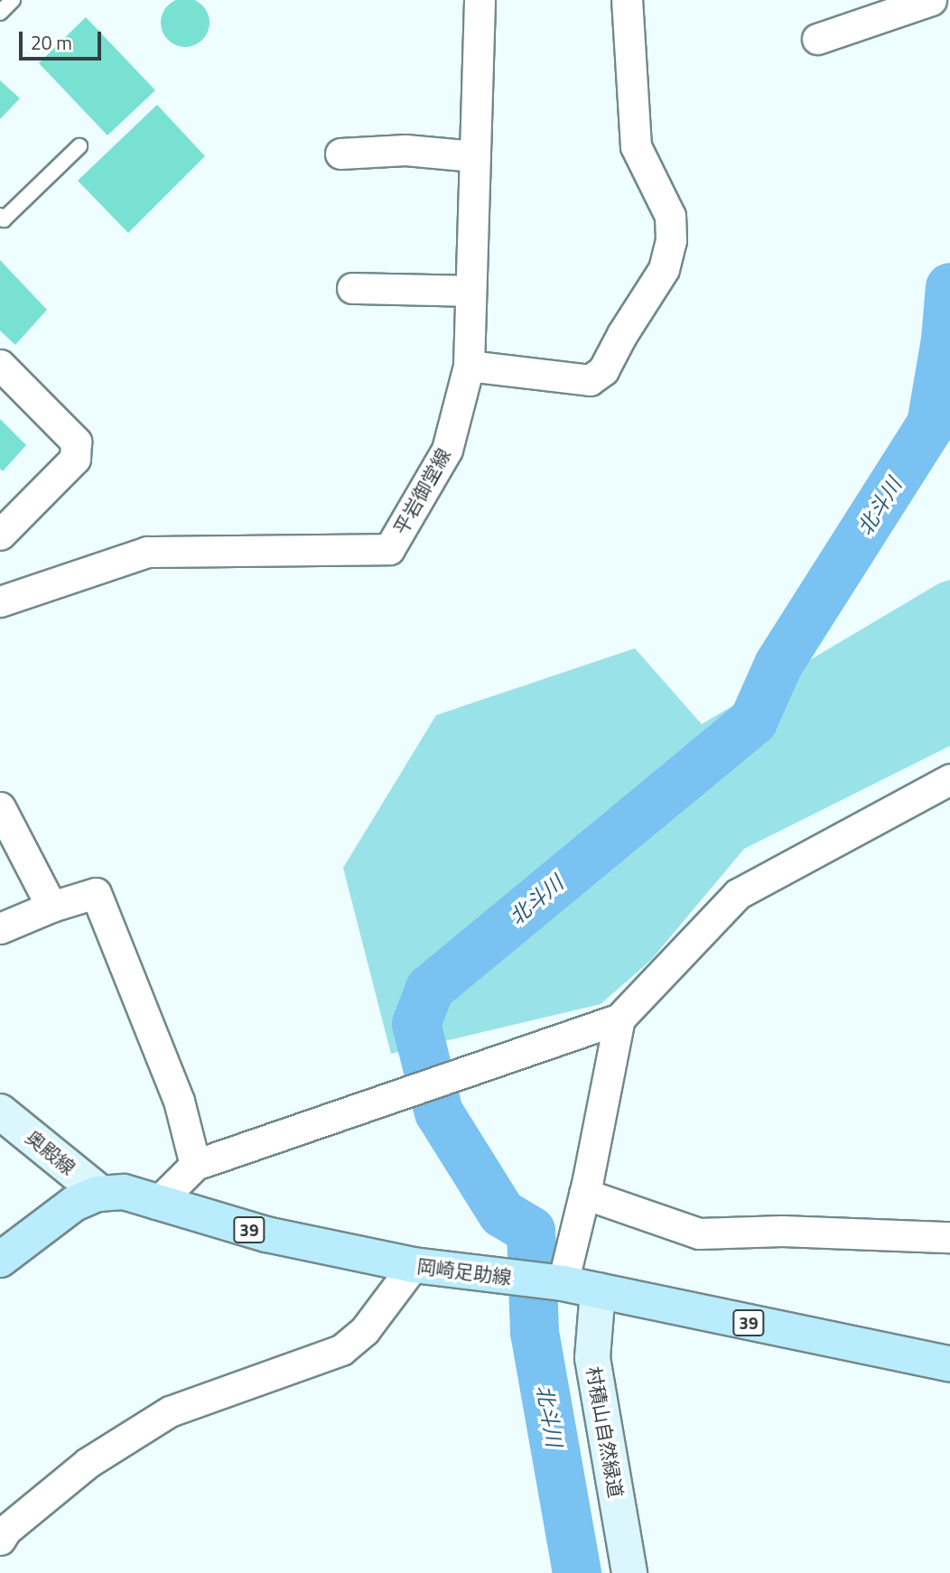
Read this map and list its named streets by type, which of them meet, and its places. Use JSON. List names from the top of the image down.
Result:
{
  "streets": {
    "main road": ["39", "岡崎足助線"],
    "street": ["平岩御堂線", "奥殿線", "村積山自然緑道"]
  },
  "crossings": [
    ["奥殿線", "岡崎足助線"],
    ["岡崎足助線", "村積山自然緑道"]
  ],
  "water": ["北斗川"],
  "scale_bar": "20 m"
}
